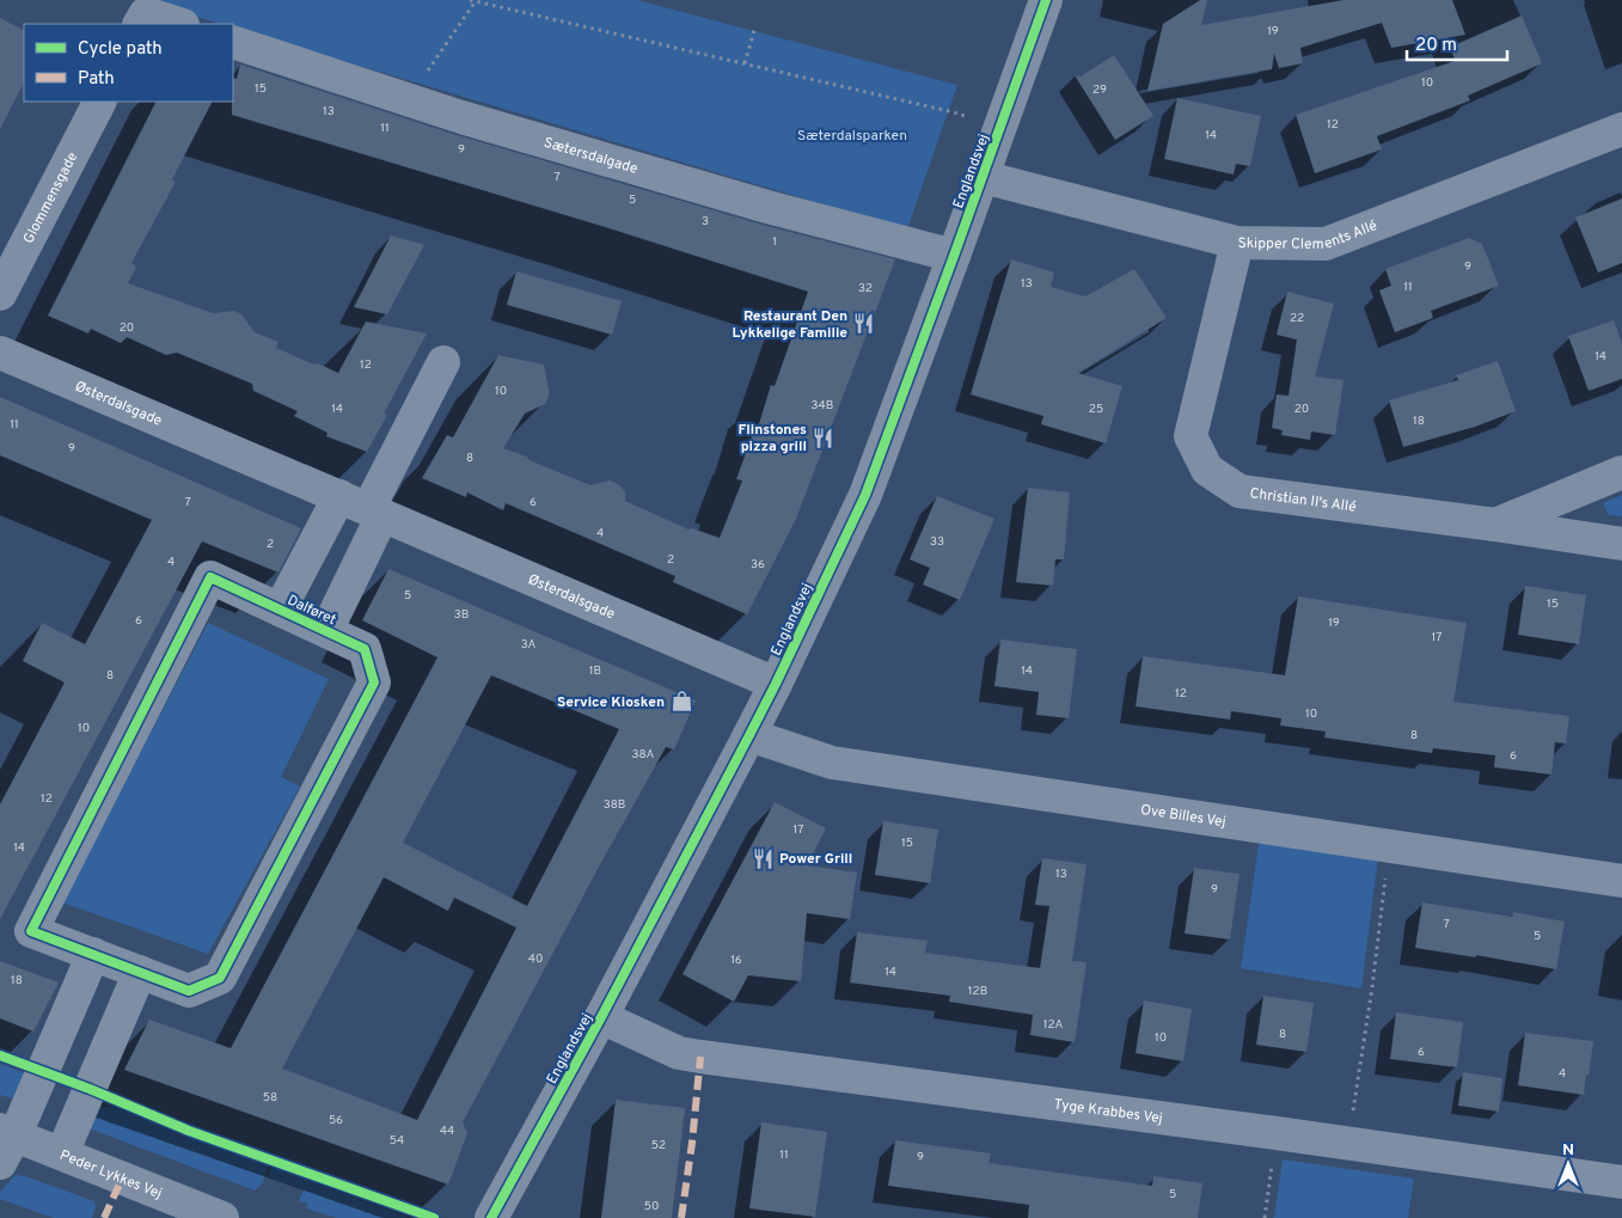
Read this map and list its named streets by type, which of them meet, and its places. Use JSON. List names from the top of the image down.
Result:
{
  "streets": {
    "street": [
      "Sætersdalgade",
      "Englandsvej",
      "Glommensgade",
      "Skipper Clements Allé",
      "Østerdalsgade",
      "Christian II's Allé",
      "Dalføret",
      "Ove Billes Vej",
      "Tyge Krabbes Vej",
      "Peder Lykkes Vej"
    ]
  },
  "crossings": [
    ["Sætersdalgade", "Englandsvej"],
    ["Englandsvej", "Skipper Clements Allé"],
    ["Englandsvej", "Østerdalsgade"],
    ["Englandsvej", "Ove Billes Vej"],
    ["Englandsvej", "Tyge Krabbes Vej"],
    ["Skipper Clements Allé", "Christian II's Allé"],
    ["Østerdalsgade", "Dalføret"]
  ],
  "parks": ["Sæterdalsparken"],
  "places": {
    "restaurant": ["Restaurant Den Lykkelige Familie", "Flinstones pizza grill", "Power Grill"],
    "shop": ["Service Kiosken"]
  },
  "house_numbers": [
    "19",
    "10",
    "15",
    "29",
    "13",
    "12",
    "11",
    "14",
    "9",
    "7",
    "5",
    "3",
    "1",
    "9",
    "13",
    "11",
    "32",
    "22",
    "20",
    "14",
    "12",
    "10",
    "34B",
    "14",
    "25",
    "20",
    "18",
    "11",
    "9",
    "8",
    "7",
    "6",
    "4",
    "33",
    "2",
    "2",
    "4",
    "36",
    "5",
    "15",
    "3B",
    "6",
    "19",
    "17",
    "3A",
    "1B",
    "14",
    "8",
    "12",
    "10",
    "10",
    "8",
    "38A",
    "6",
    "12",
    "38B",
    "17",
    "15",
    "14",
    "13",
    "9",
    "7",
    "5",
    "40",
    "16",
    "14",
    "18",
    "12B",
    "12A",
    "8",
    "10",
    "6",
    "4",
    "58",
    "56",
    "44",
    "54",
    "52",
    "11",
    "9",
    "5",
    "50"
  ],
  "legend": ["Cycle path", "Path"],
  "scale_bar": "20 m",
  "north": "top"
}
